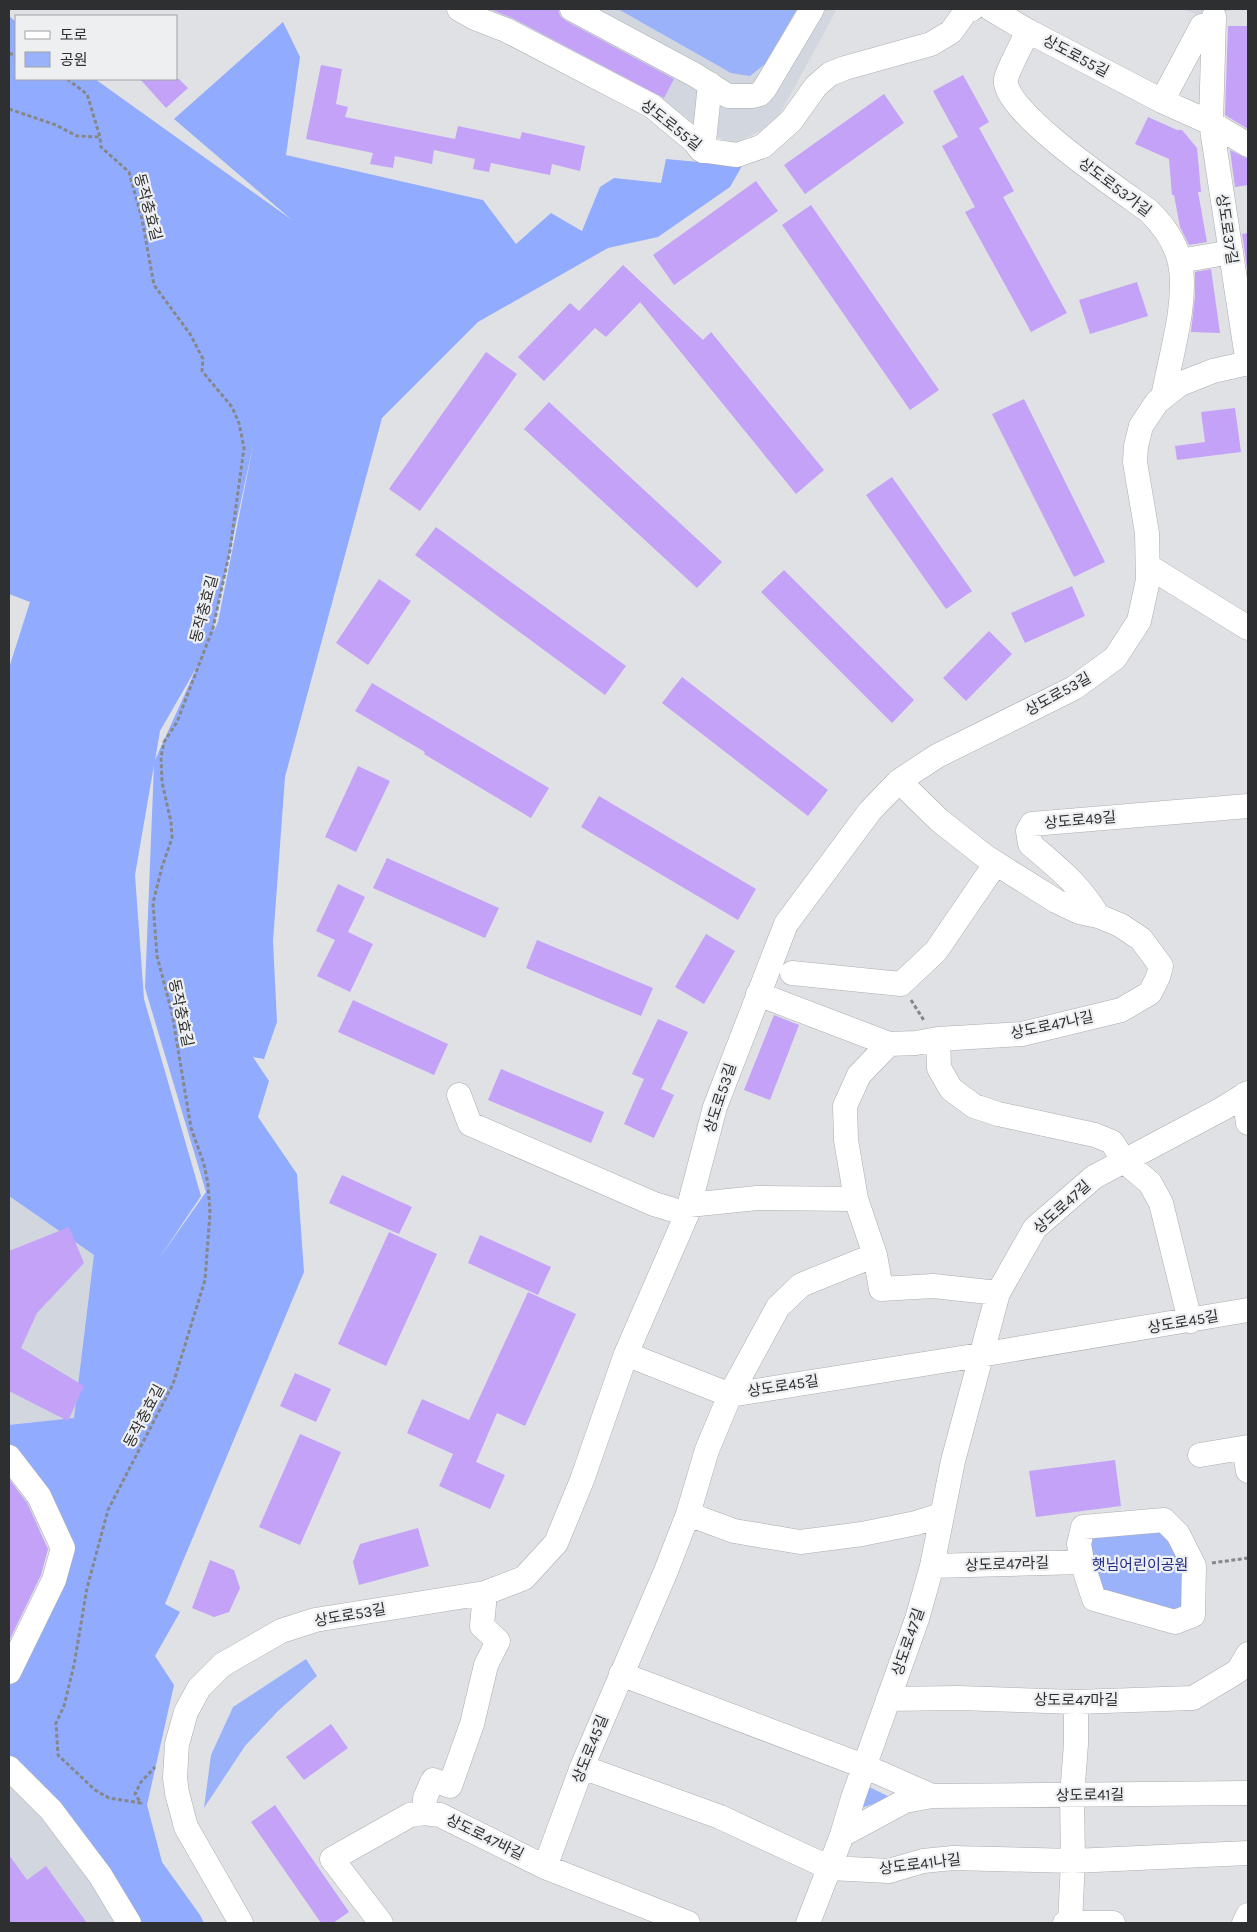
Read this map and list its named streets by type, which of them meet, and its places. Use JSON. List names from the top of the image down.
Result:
{
  "streets": {
    "street": [
      "상도로55길",
      "상도로53가길",
      "상도로37길",
      "상도로53길",
      "상도로49길",
      "상도로47나길",
      "상도로47길",
      "상도로45길",
      "상도로47라길",
      "상도로47마길",
      "상도로41길",
      "상도로47바길",
      "상도로41나길"
    ],
    "path": ["동작충효길"]
  },
  "crossings": [
    ["상도로55길", "상도로53가길"],
    ["상도로55길", "상도로37길"],
    ["상도로53가길", "상도로53길"],
    ["동작충효길", "상도로53길"],
    ["상도로37길", "상도로53길"],
    ["상도로53길", "상도로47나길"],
    ["상도로49길", "상도로47나길"],
    ["상도로47길", "상도로45길"],
    ["상도로47길", "상도로47라길"],
    ["상도로47길", "상도로47마길"],
    ["상도로47길", "상도로41길"],
    ["상도로47길", "상도로41나길"],
    ["상도로45길", "상도로47바길"],
    ["상도로45길", "상도로41나길"]
  ],
  "parks": ["햇님어린이공원"],
  "legend": ["도로", "공원"]
}
